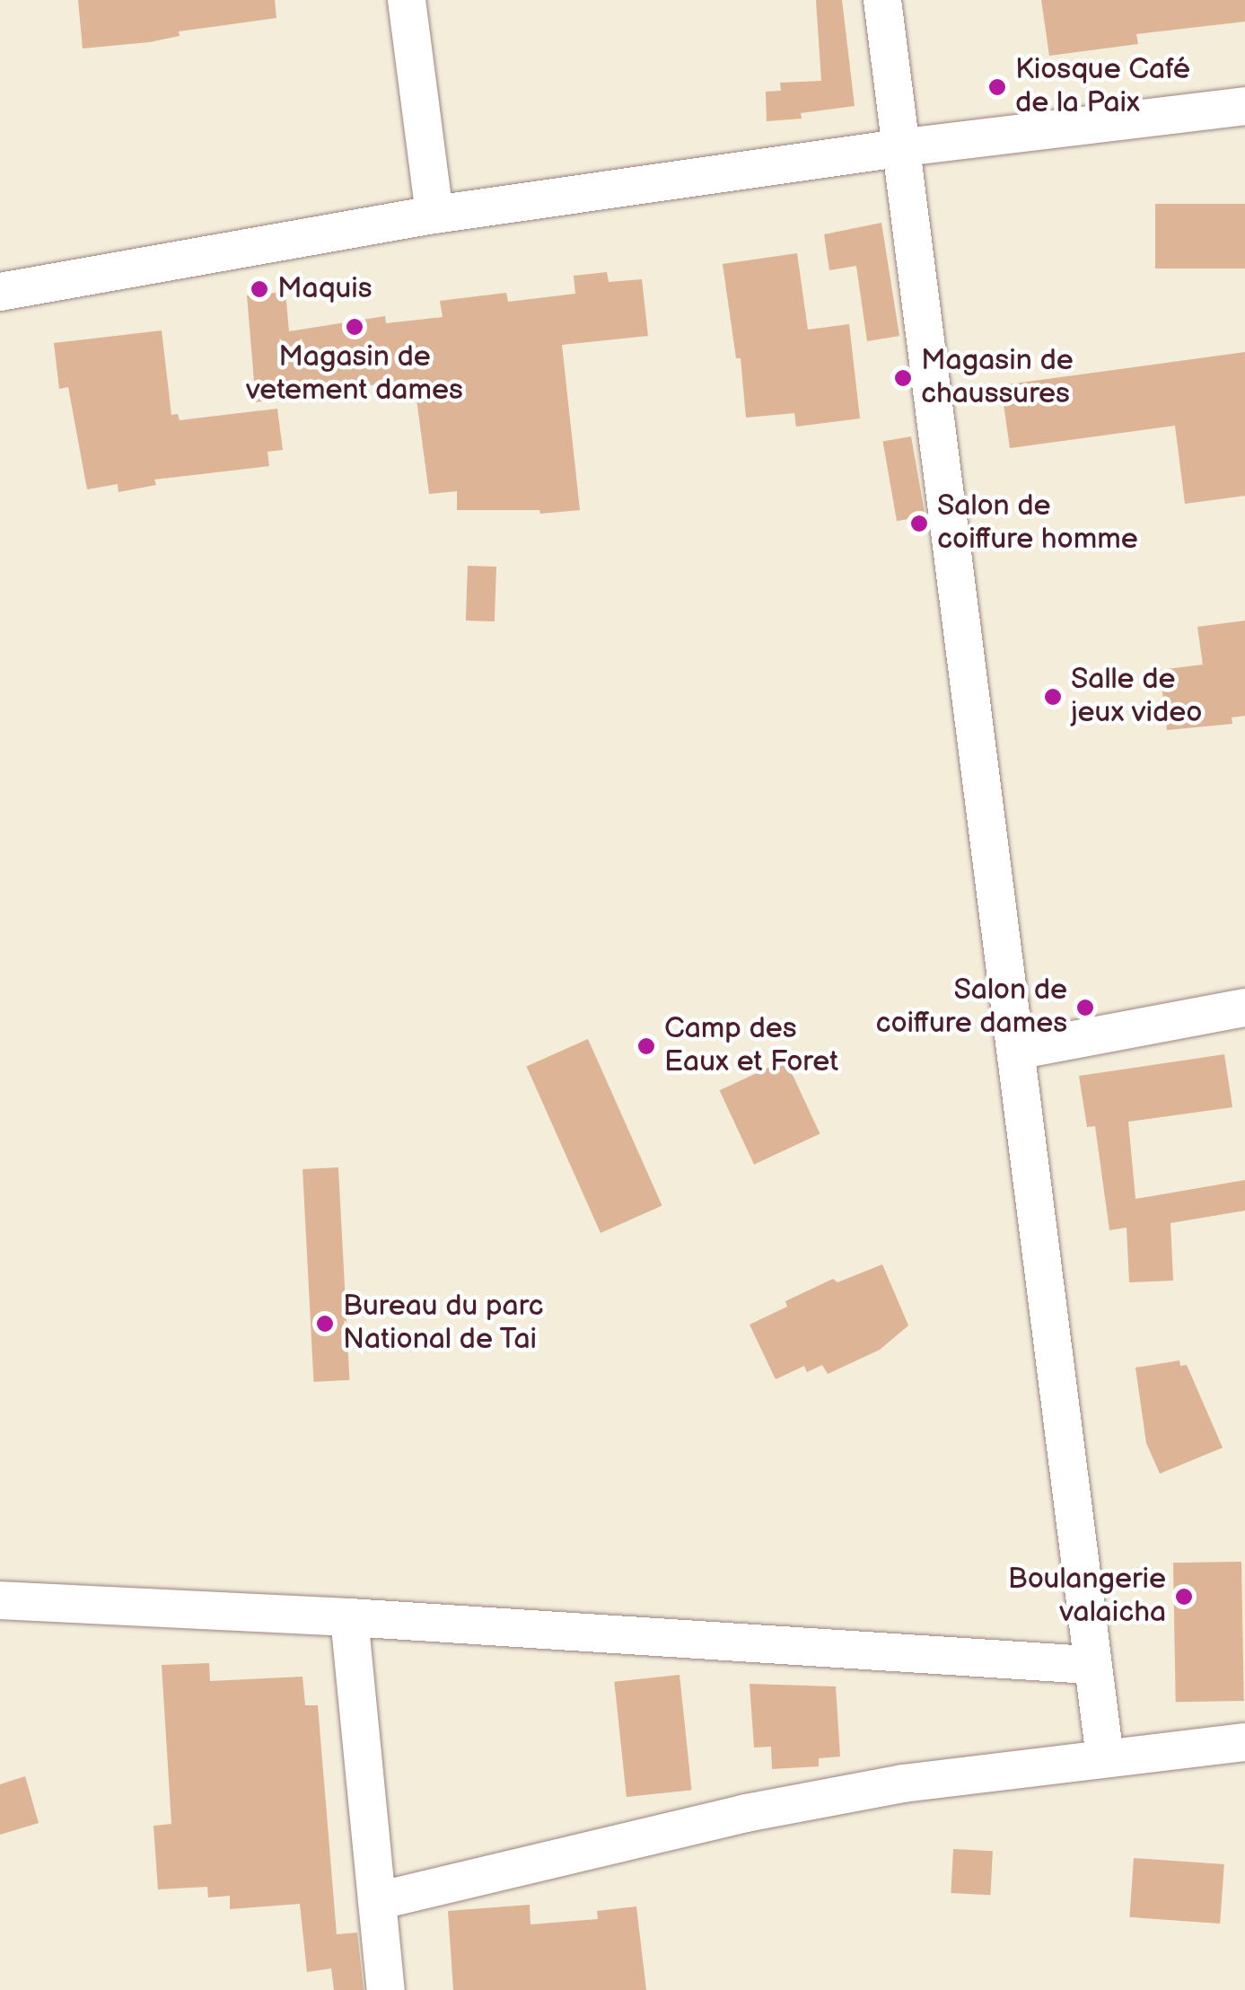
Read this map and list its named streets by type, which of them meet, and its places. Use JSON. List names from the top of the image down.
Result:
{
  "places": [
    "Kiosque Café de la Paix",
    "Maquis",
    "Magasin de vetement dames",
    "Magasin de chaussures",
    "Salon de coiffure homme",
    "Salle de jeux video",
    "Salon de coiffure dames",
    "Camp des Eaux et Foret",
    "Bureau du parc National de Tai",
    "Boulangerie valaicha"
  ]
}
